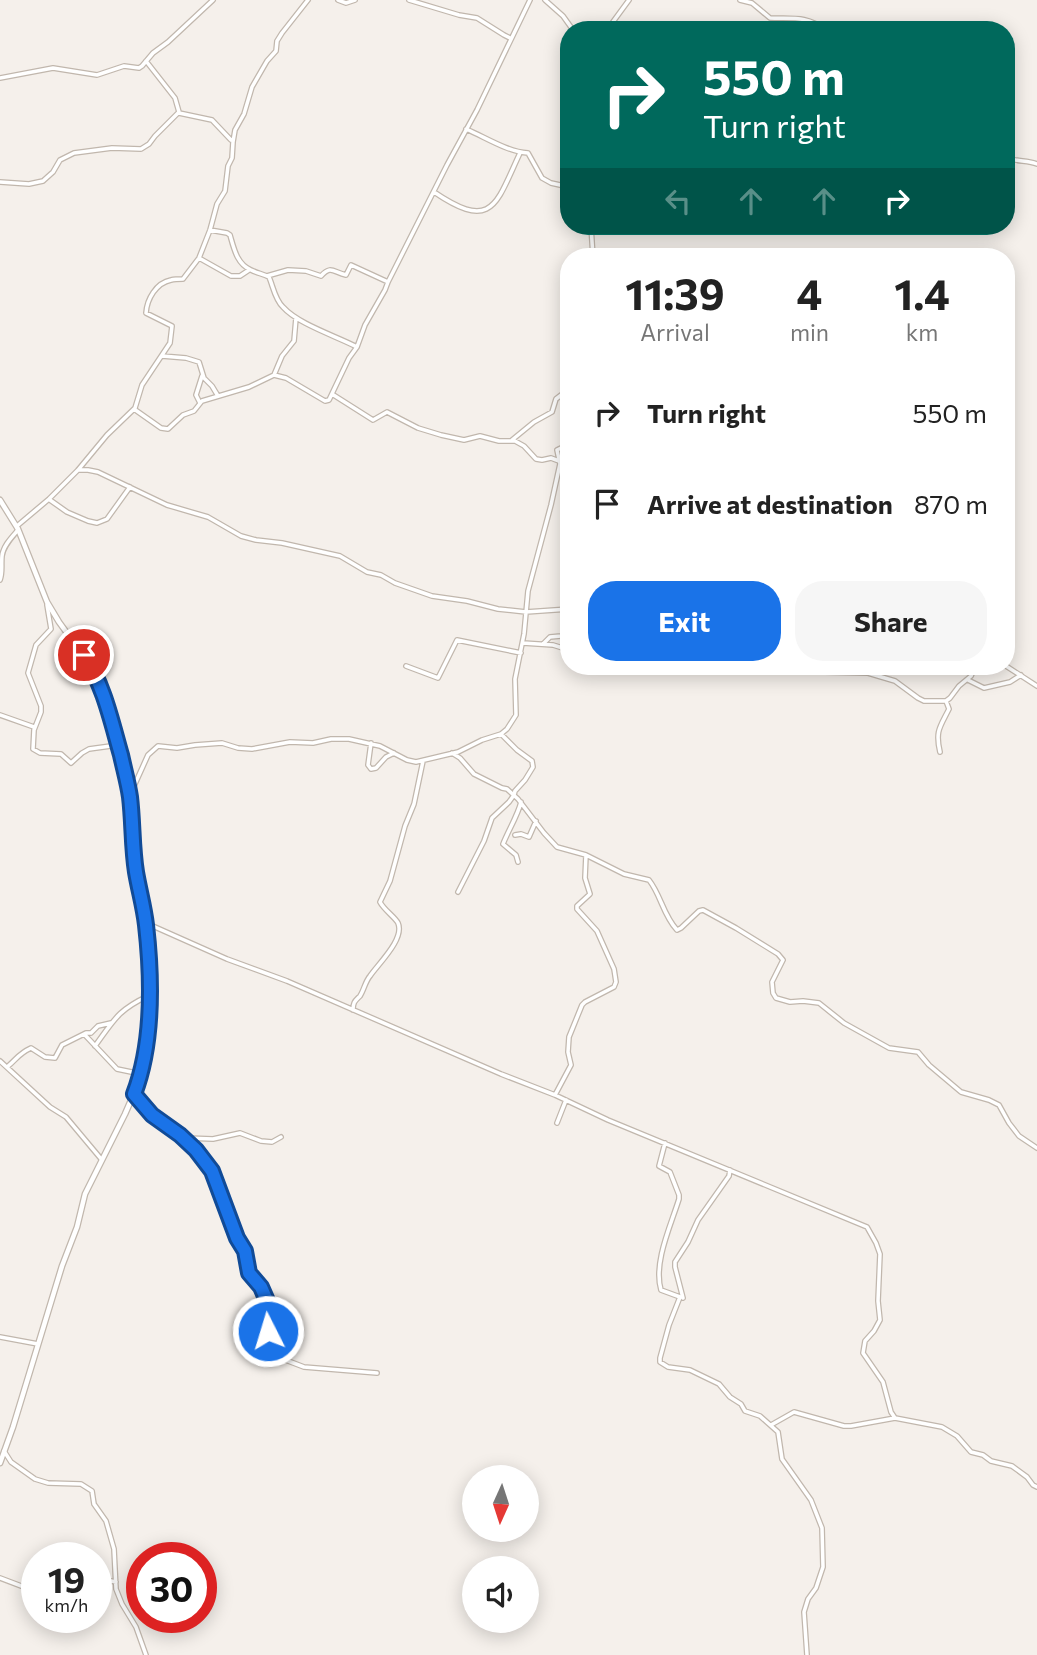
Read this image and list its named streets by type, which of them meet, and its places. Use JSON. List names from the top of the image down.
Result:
{
  "north": "bottom",
  "page": {
    "turn": ["550 m", "Turn right"],
    "eta": [
      "11:39",
      "Arrival",
      "4",
      "min",
      "1.4",
      "km"
    ],
    "list": [
      {
        "name": "Turn right",
        "value": "550 m"
      },
      {
        "name": "Arrive at destination",
        "value": "870 m"
      }
    ],
    "buttons": ["Exit", "Share"],
    "speed": "19 km/h",
    "limit": "30"
  }
}
